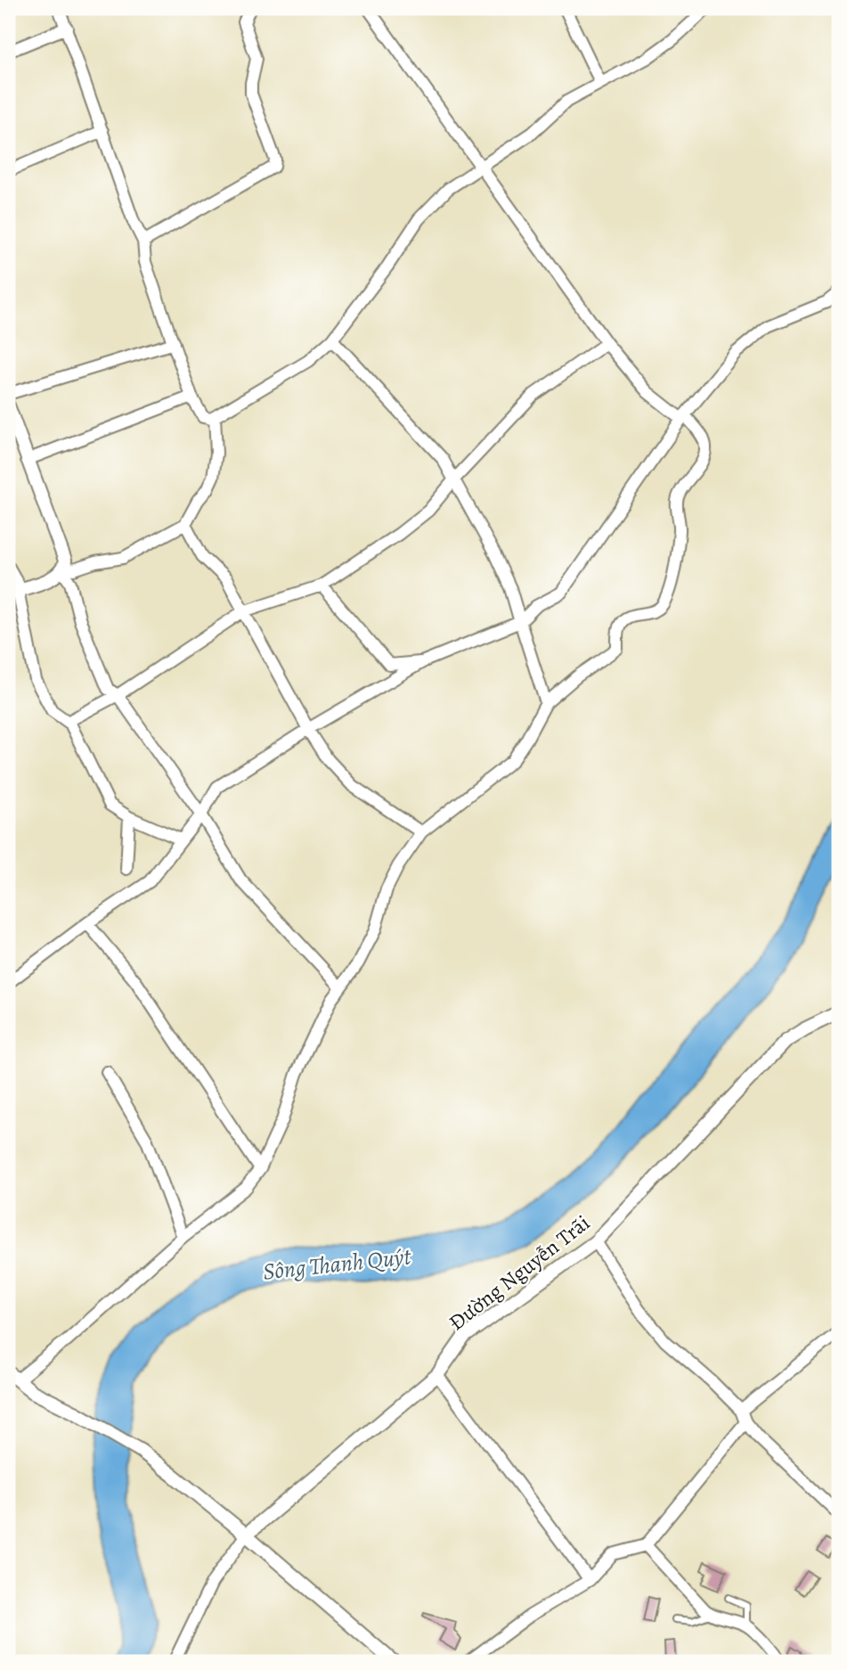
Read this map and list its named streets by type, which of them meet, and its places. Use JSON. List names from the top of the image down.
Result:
{
  "streets": {
    "street": ["Đường Nguyễn Trãi"]
  },
  "water": ["Sông Thanh Quýt"]
}
